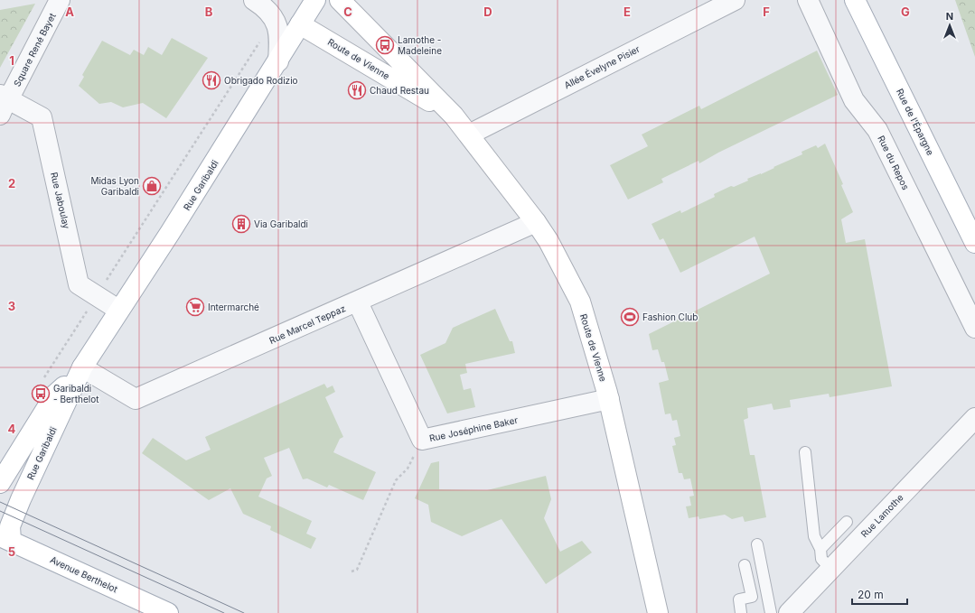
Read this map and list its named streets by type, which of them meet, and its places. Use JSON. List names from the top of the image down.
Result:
{
  "streets": {
    "main road": [
      "Route de Vienne",
      "Rue de l'Épargne",
      "Rue Garibaldi",
      "Avenue Berthelot"
    ],
    "street": [
      "Square René Bayet",
      "Allée Évelyne Pisier",
      "Rue du Repos",
      "Rue Jaboulay",
      "Rue Marcel Teppaz",
      "Rue Joséphine Baker",
      "Rue Lamothe"
    ]
  },
  "crossings": [
    ["Square René Bayet", "Rue Jaboulay"],
    ["Route de Vienne", "Allée Évelyne Pisier"],
    ["Route de Vienne", "Rue Garibaldi"],
    ["Route de Vienne", "Rue Marcel Teppaz"],
    ["Route de Vienne", "Rue Joséphine Baker"],
    ["Rue Garibaldi", "Rue Jaboulay"],
    ["Rue Garibaldi", "Rue Marcel Teppaz"],
    ["Rue Garibaldi", "Avenue Berthelot"],
    ["Rue Marcel Teppaz", "Rue Joséphine Baker"]
  ],
  "places": {
    "bus stop": ["Lamothe - Madeleine", "Garibaldi - Berthelot"],
    "restaurant": ["Obrigado Rodizio", "Chaud Restau"],
    "shop": ["Midas Lyon Garibaldi"],
    "building": ["Via Garibaldi"],
    "supermarket": ["Intermarché"],
    "sports": ["Fashion Club"]
  },
  "scale_bar": "20 m",
  "north": "top",
  "grid": {
    "columns": [
      "A",
      "B",
      "C",
      "D",
      "E",
      "F",
      "G"
    ],
    "rows": [
      "1",
      "2",
      "3",
      "4",
      "5"
    ]
  }
}
